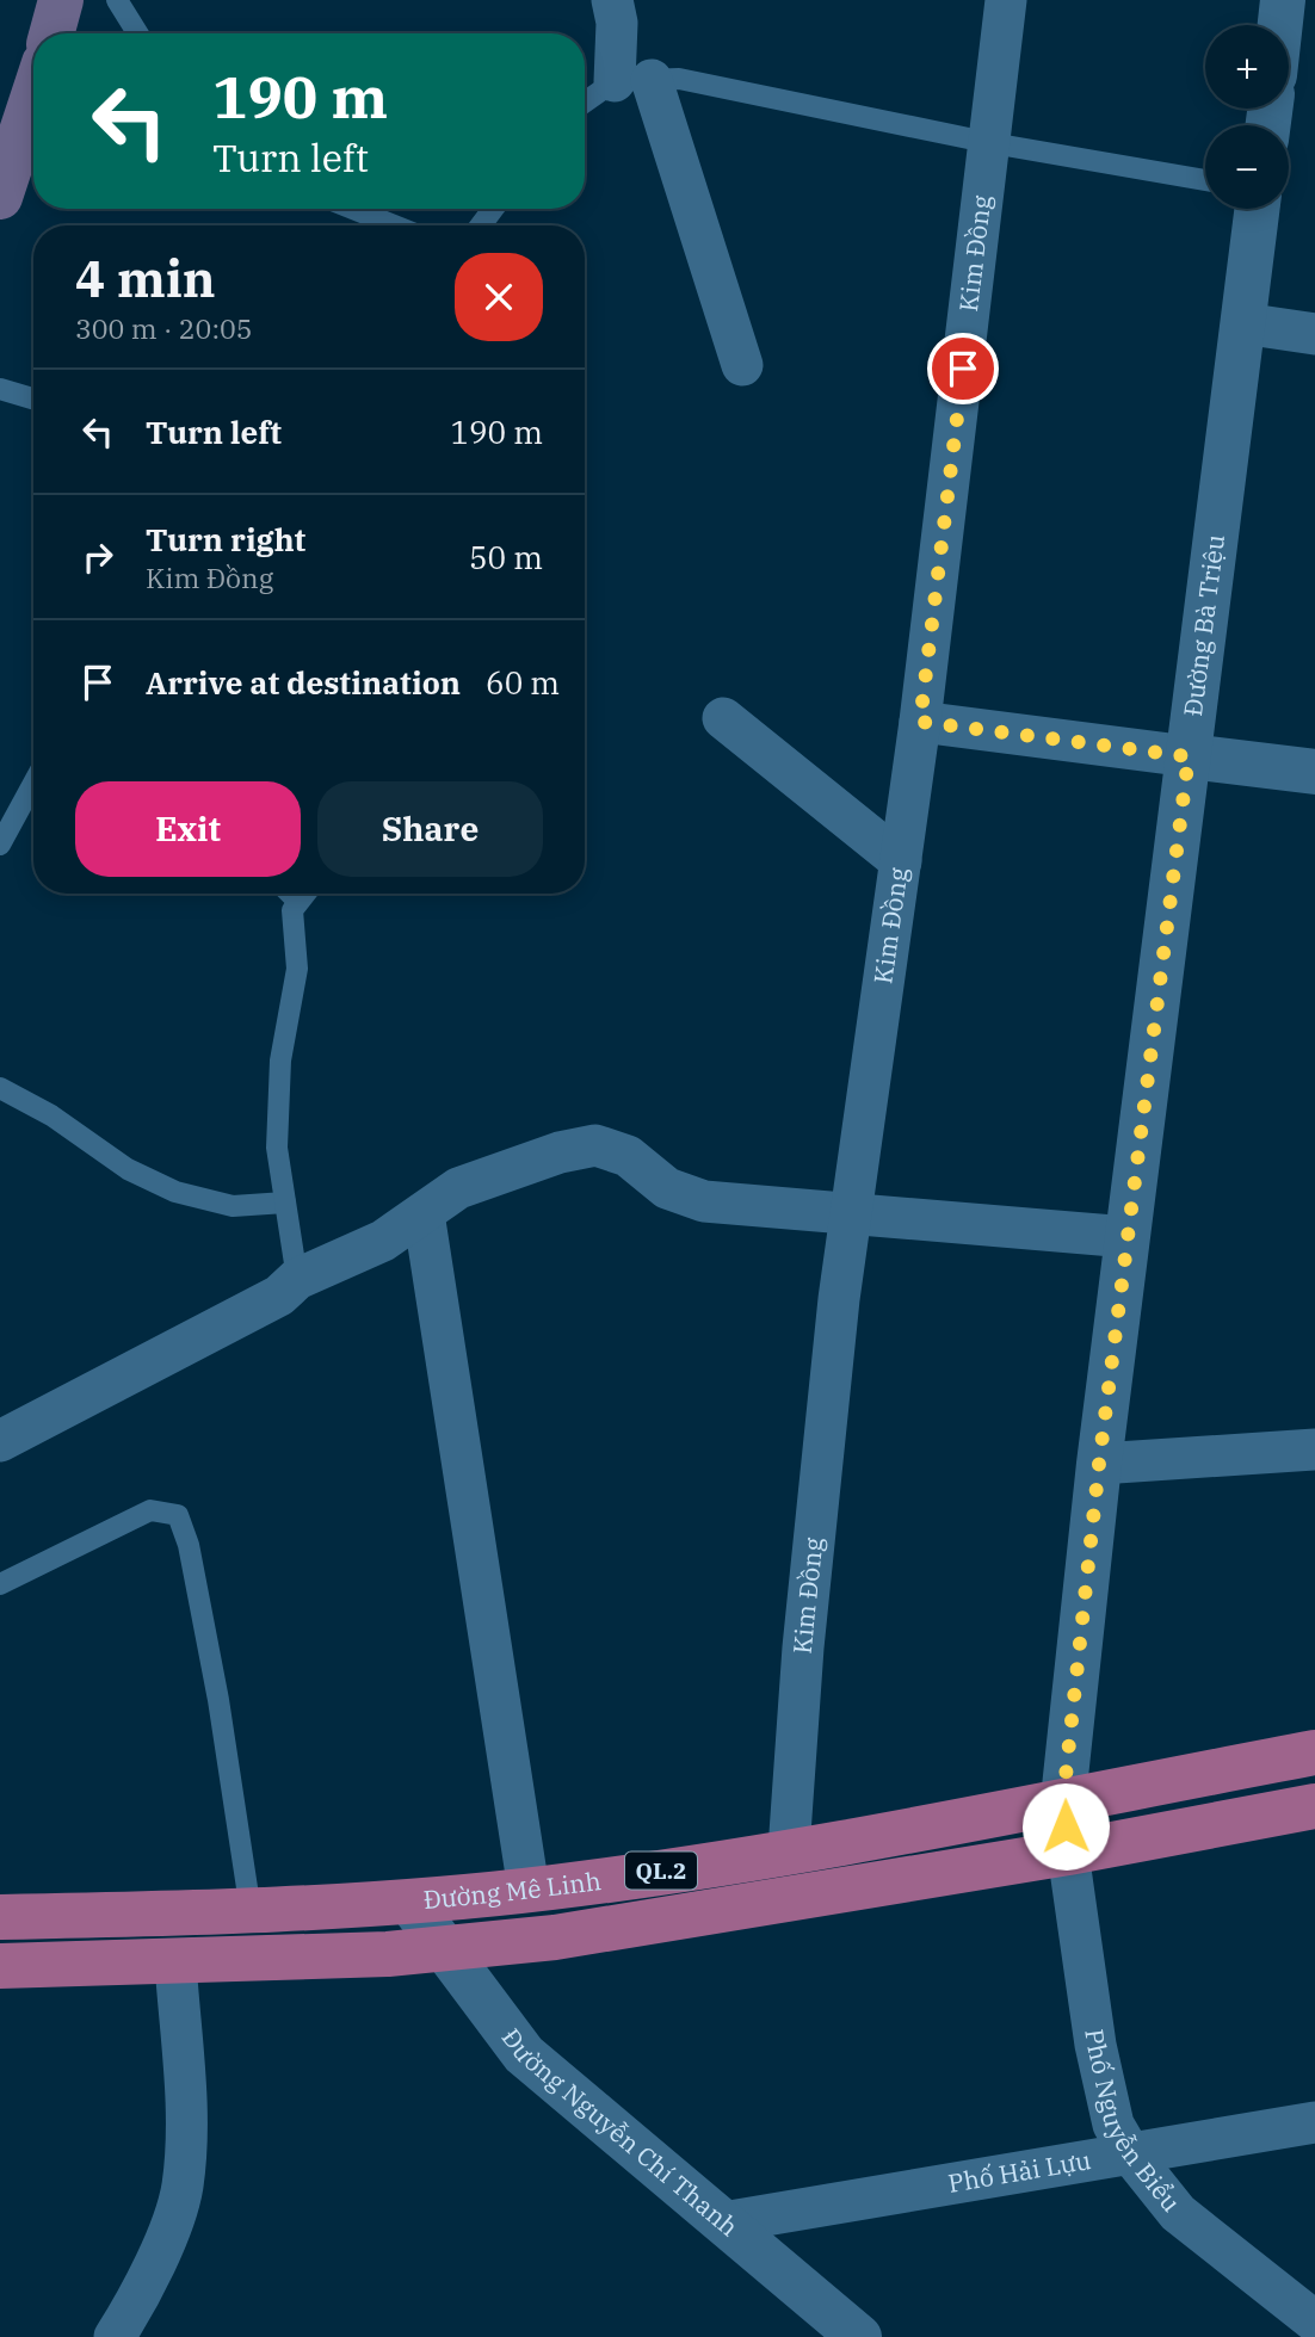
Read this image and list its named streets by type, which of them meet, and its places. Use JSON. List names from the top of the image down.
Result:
{
  "streets": {
    "main road": ["QL.2", "Đường Mê Linh"],
    "street": [
      "Kim Đồng",
      "Đường Bà Triệu",
      "Phố Nguyễn Biểu",
      "Đường Nguyễn Chí Thanh",
      "Phố Hải Lựu"
    ]
  },
  "crossings": [
    ["Kim Đồng", "Đường Mê Linh"],
    ["Đường Bà Triệu", "Đường Mê Linh"],
    ["Đường Bà Triệu", "Phố Nguyễn Biểu"],
    ["Đường Mê Linh", "Phố Nguyễn Biểu"],
    ["Đường Mê Linh", "Đường Nguyễn Chí Thanh"],
    ["Phố Nguyễn Biểu", "Phố Hải Lựu"],
    ["Đường Nguyễn Chí Thanh", "Phố Hải Lựu"]
  ],
  "page": {
    "map_buttons": ["+", "−"],
    "turn": ["190 m", "Turn left"],
    "heading": ["4 min", "300 m · 20:05"],
    "list": [
      {
        "name": "Turn left",
        "value": "190 m"
      },
      {
        "name": "Turn right",
        "note": "Kim Đồng",
        "value": "50 m"
      },
      {
        "name": "Arrive at destination",
        "value": "60 m"
      }
    ],
    "buttons": ["Exit", "Share"]
  }
}
